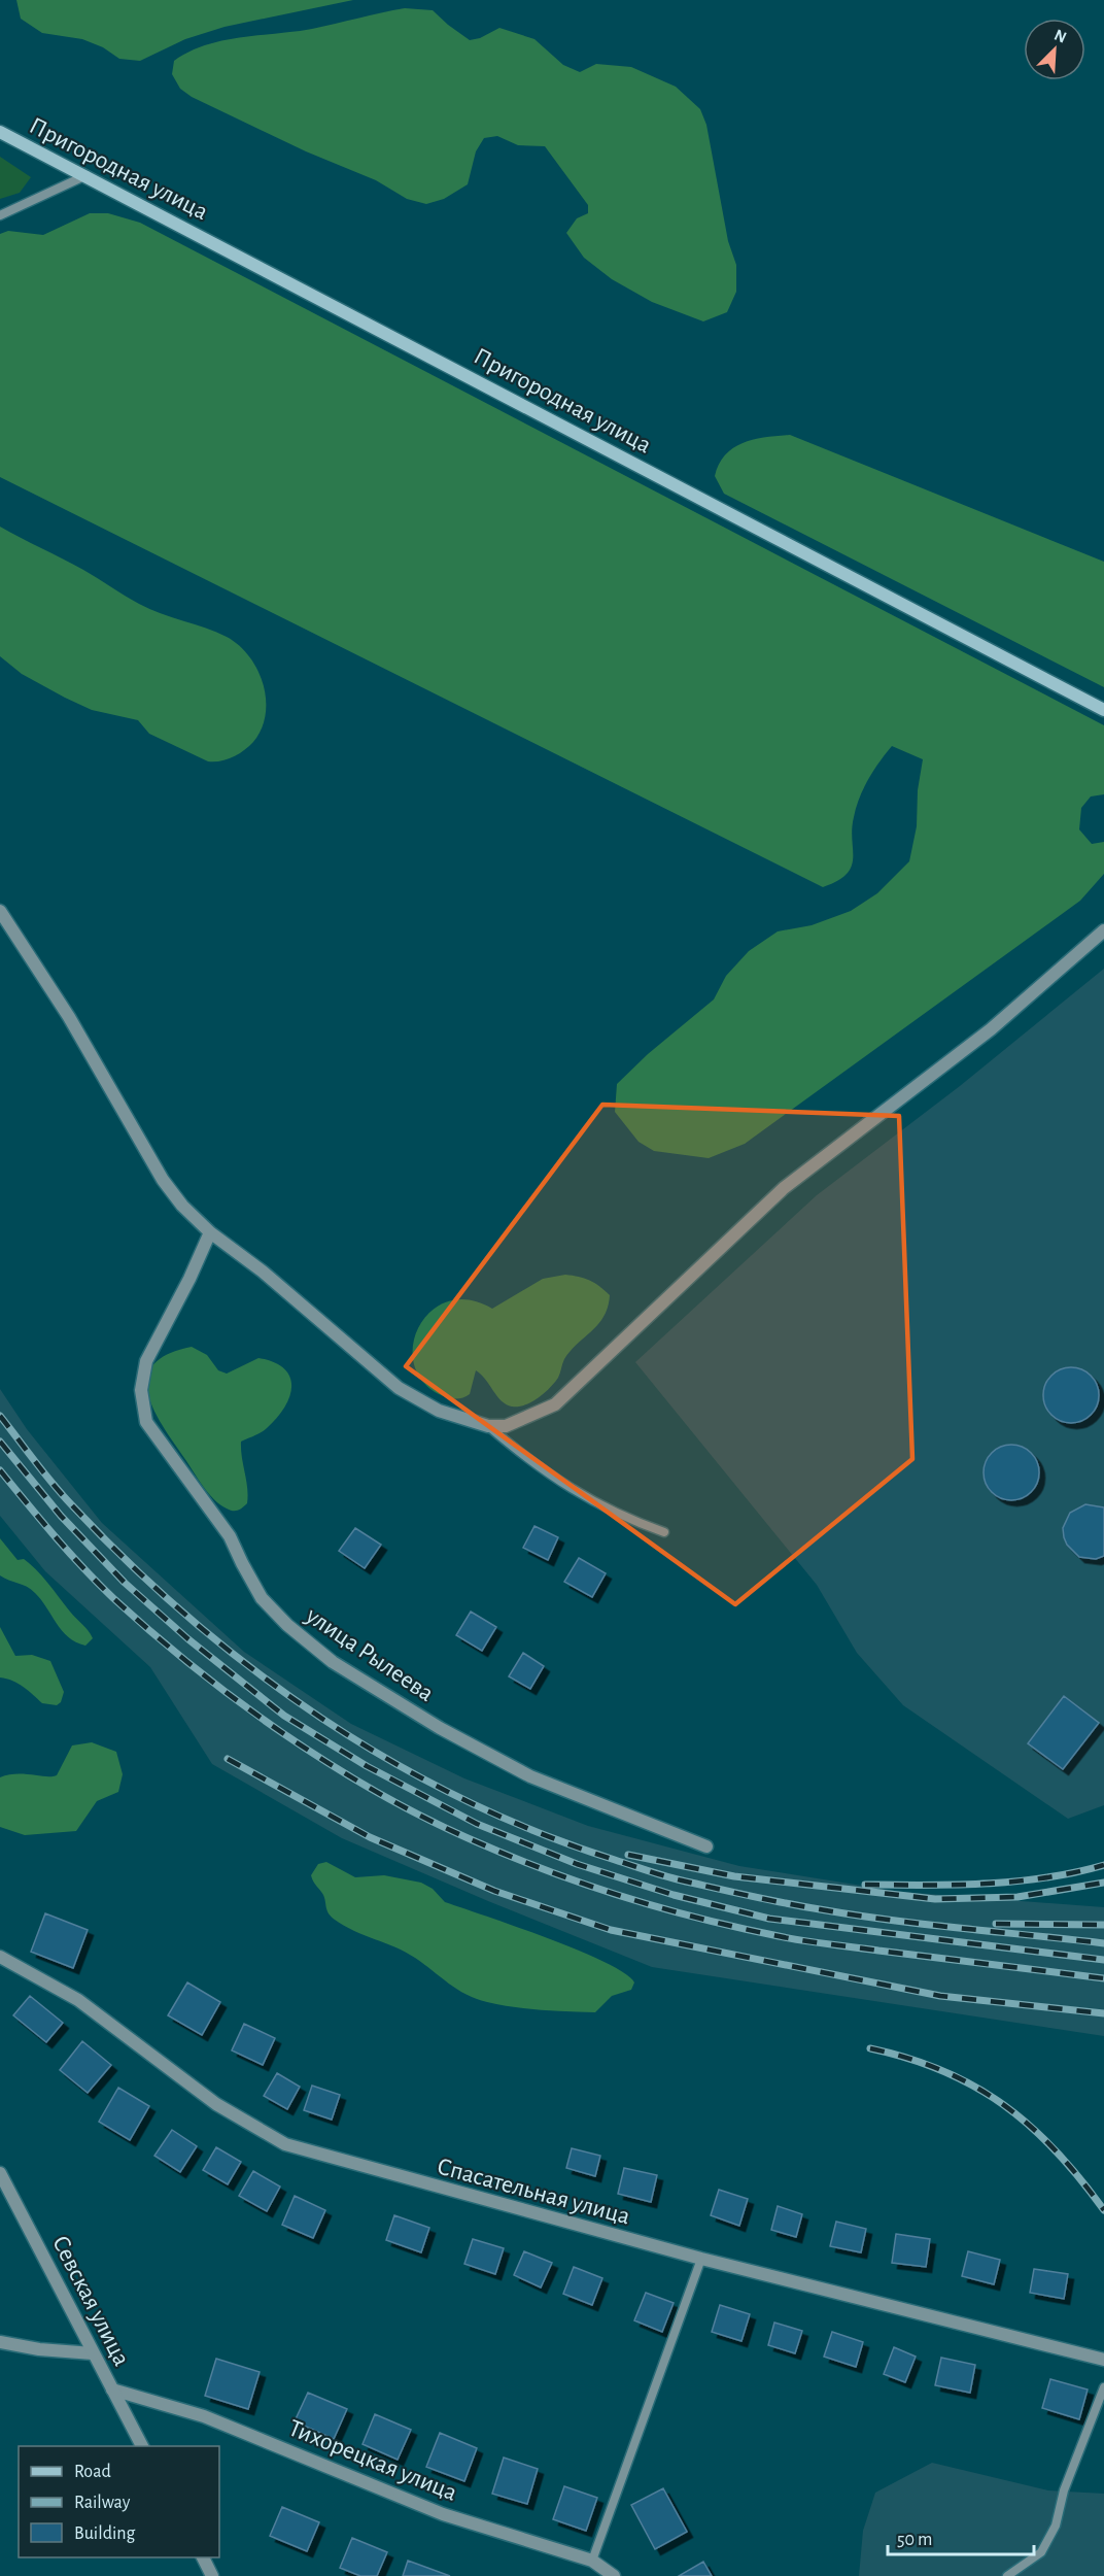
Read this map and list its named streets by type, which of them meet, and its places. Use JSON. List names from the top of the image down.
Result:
{
  "streets": {
    "main road": ["Пригородная улица"],
    "street": [
      "улица Рылеева",
      "Спасательная улица",
      "Севская улица",
      "Тихорецкая улица"
    ]
  },
  "crossings": [
    ["Севская улица", "Тихорецкая улица"]
  ],
  "legend": ["Road", "Railway", "Building"],
  "scale_bar": "50 m",
  "north": "top right"
}
